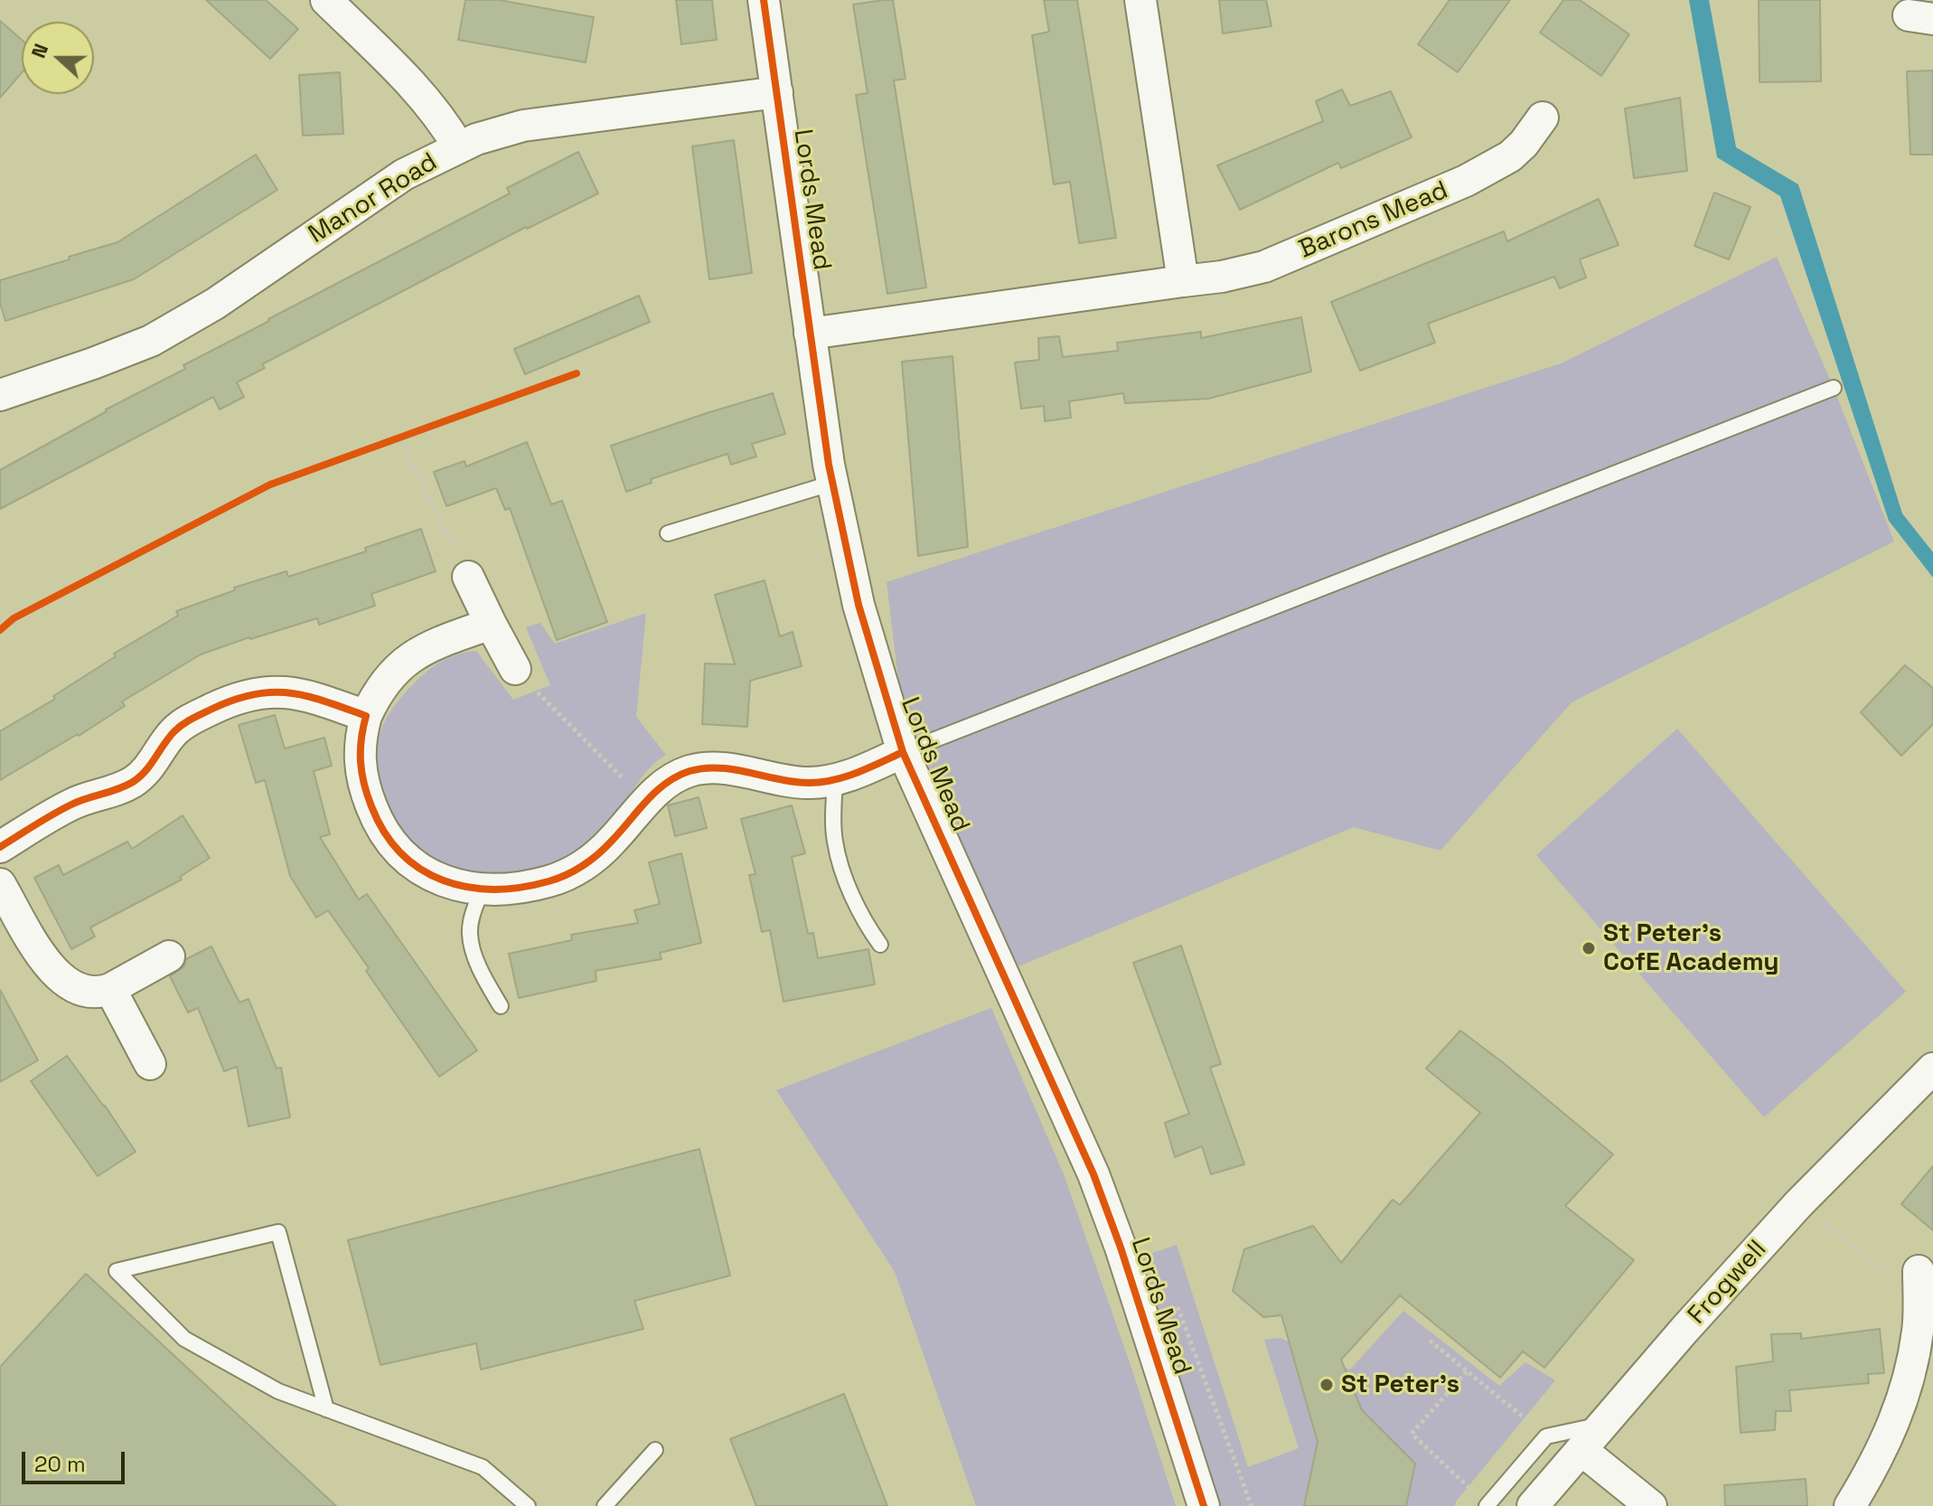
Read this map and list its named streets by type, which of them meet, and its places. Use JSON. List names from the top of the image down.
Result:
{
  "streets": {
    "street": [
      "Manor Road",
      "Lords Mead",
      "Barons Mead",
      "Frogwell"
    ]
  },
  "crossings": [
    ["Manor Road", "Lords Mead"],
    ["Lords Mead", "Barons Mead"]
  ],
  "places": ["St Peter's CofE Academy", "St Peter's"],
  "scale_bar": "20 m",
  "north": "left"
}
